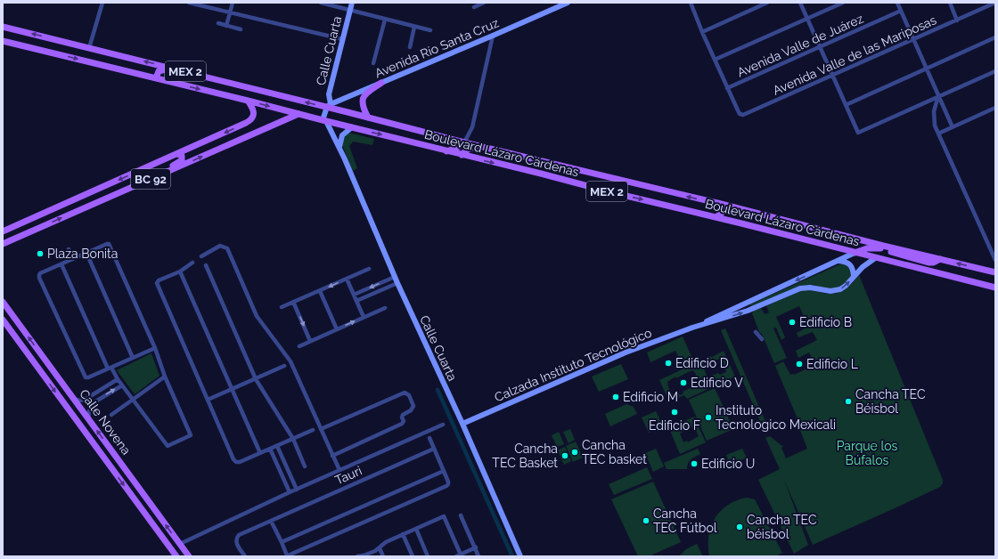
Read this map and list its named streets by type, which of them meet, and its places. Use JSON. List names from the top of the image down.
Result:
{
  "streets": {
    "main road": [
      "MEX 2",
      "Boulevard Lázaro Cárdenas",
      "BC 92",
      "Calle Novena"
    ],
    "street": [
      "Avenida Valle de Juárez",
      "Avenida Río Santa Cruz",
      "Calle Cuarta",
      "Avenida Valle de las Mariposas",
      "Calzada Instituto Tecnológico",
      "Tauri"
    ]
  },
  "crossings": [
    ["Avenida Valle de Juárez", "Avenida Valle de las Mariposas"],
    ["Avenida Río Santa Cruz", "Calle Cuarta"],
    ["Avenida Río Santa Cruz", "Boulevard Lázaro Cárdenas"],
    ["Calle Cuarta", "Boulevard Lázaro Cárdenas"],
    ["Calle Cuarta", "Calzada Instituto Tecnológico"],
    ["Boulevard Lázaro Cárdenas", "BC 92"],
    ["Boulevard Lázaro Cárdenas", "Calzada Instituto Tecnológico"]
  ],
  "parks": ["Parque los Búfalos"],
  "places": [
    "Plaza Bonita",
    "Edificio B",
    "Edificio D",
    "Edificio L",
    "Edificio V",
    "Edificio M",
    "Cancha TEC Béisbol",
    "Edificio F",
    "Instituto Tecnologico Mexicali",
    "Cancha TEC basket",
    "Cancha TEC Basket",
    "Edificio U",
    "Cancha TEC Fútbol",
    "Cancha TEC béisbol"
  ]
}
